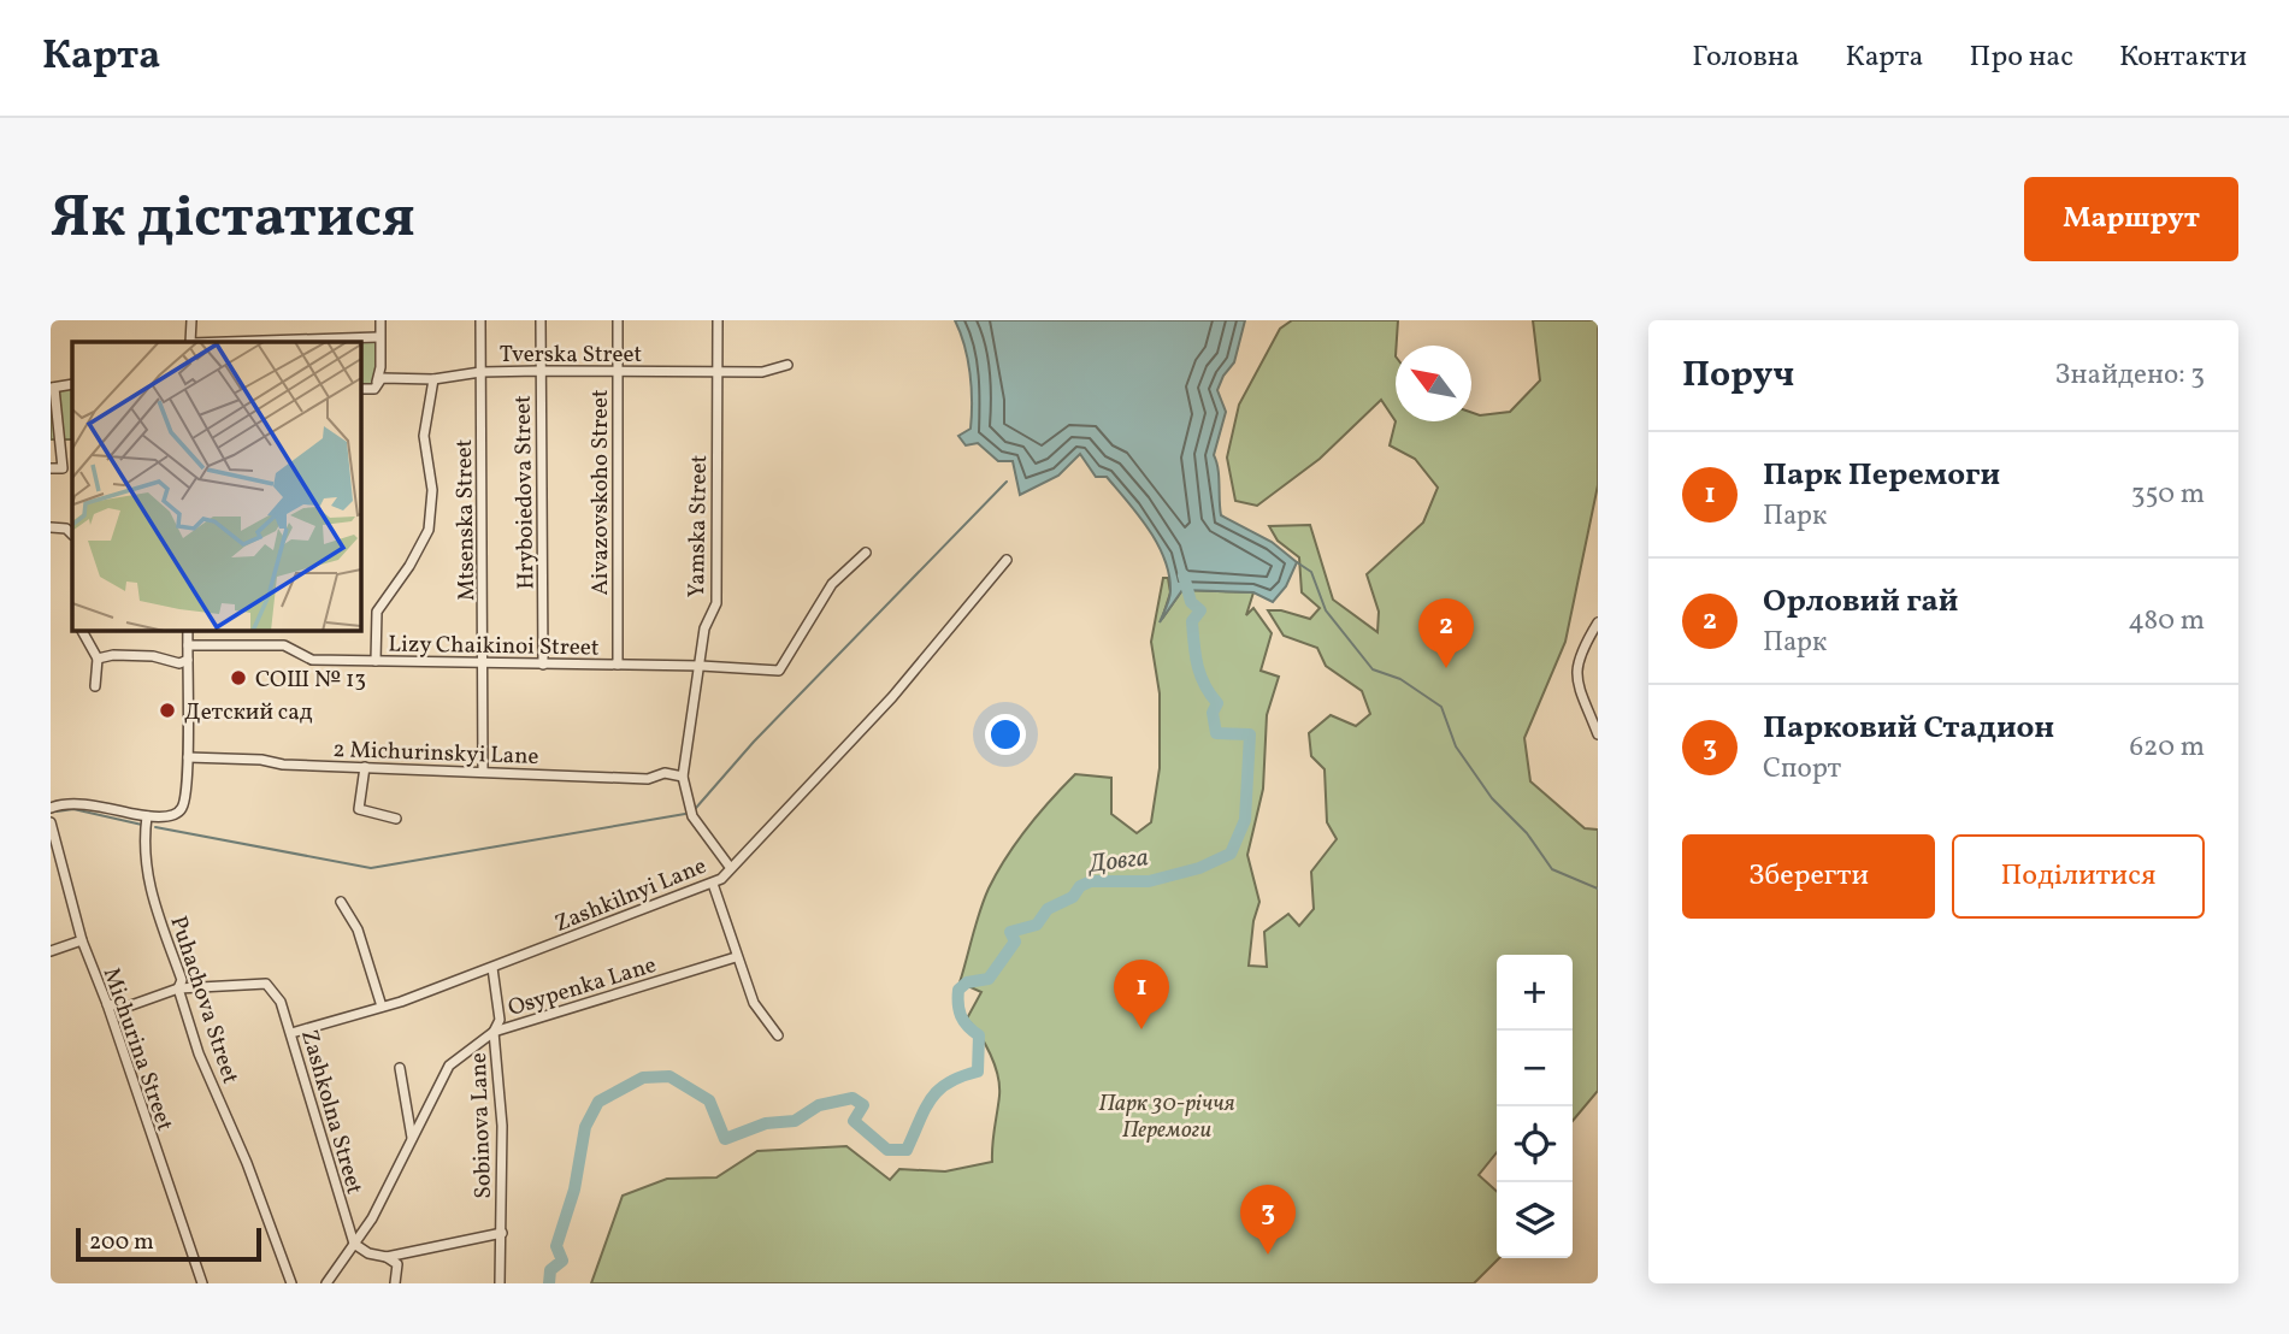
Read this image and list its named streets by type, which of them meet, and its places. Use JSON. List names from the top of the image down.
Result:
{
  "streets": {
    "street": [
      "Tverska Street",
      "Hryboiedova Street",
      "Aivazovskoho Street",
      "Mtsenska Street",
      "Yamska Street",
      "Lizy Chaikinoi Street",
      "2 Michurinskyi Lane",
      "Zashkilnyi Lane",
      "Osypenka Lane",
      "Puhachova Street",
      "Michurina Street",
      "Zashkolna Street",
      "Sobinova Lane"
    ]
  },
  "crossings": [
    ["Tverska Street", "Hryboiedova Street"],
    ["Tverska Street", "Aivazovskoho Street"],
    ["Tverska Street", "Mtsenska Street"],
    ["Tverska Street", "Yamska Street"],
    ["Hryboiedova Street", "Lizy Chaikinoi Street"],
    ["Aivazovskoho Street", "Lizy Chaikinoi Street"],
    ["Mtsenska Street", "Lizy Chaikinoi Street"],
    ["Mtsenska Street", "2 Michurinskyi Lane"],
    ["Yamska Street", "Lizy Chaikinoi Street"],
    ["Yamska Street", "2 Michurinskyi Lane"],
    ["Yamska Street", "Zashkilnyi Lane"],
    ["Zashkilnyi Lane", "Zashkolna Street"],
    ["Zashkilnyi Lane", "Sobinova Lane"],
    ["Osypenka Lane", "Sobinova Lane"],
    ["Puhachova Street", "Zashkolna Street"]
  ],
  "water": ["Довга"],
  "parks": ["Парк 30-річчя Перемоги"],
  "places": ["СОШ № 13", "Детский сад"],
  "scale_bar": "200 m",
  "north": "top left",
  "page": {
    "header": "Карта",
    "nav": [
      "Головна",
      "Карта",
      "Про нас",
      "Контакти"
    ],
    "buttons": [
      "Маршрут",
      ["Зберегти", "Поділитися"]
    ],
    "title": "Як дістатися",
    "heading": ["Поруч", "Знайдено: 3"],
    "list": [
      {
        "mark": "1",
        "name": "Парк Перемоги",
        "note": "Парк",
        "value": "350 m"
      },
      {
        "mark": "2",
        "name": "Орловий гай",
        "note": "Парк",
        "value": "480 m"
      },
      {
        "mark": "3",
        "name": "Парковий Стадион",
        "note": "Спорт",
        "value": "620 m"
      }
    ],
    "pins": ["2", "1", "3"],
    "map_buttons": ["+", "−"],
    "scale": "200 m"
  }
}
